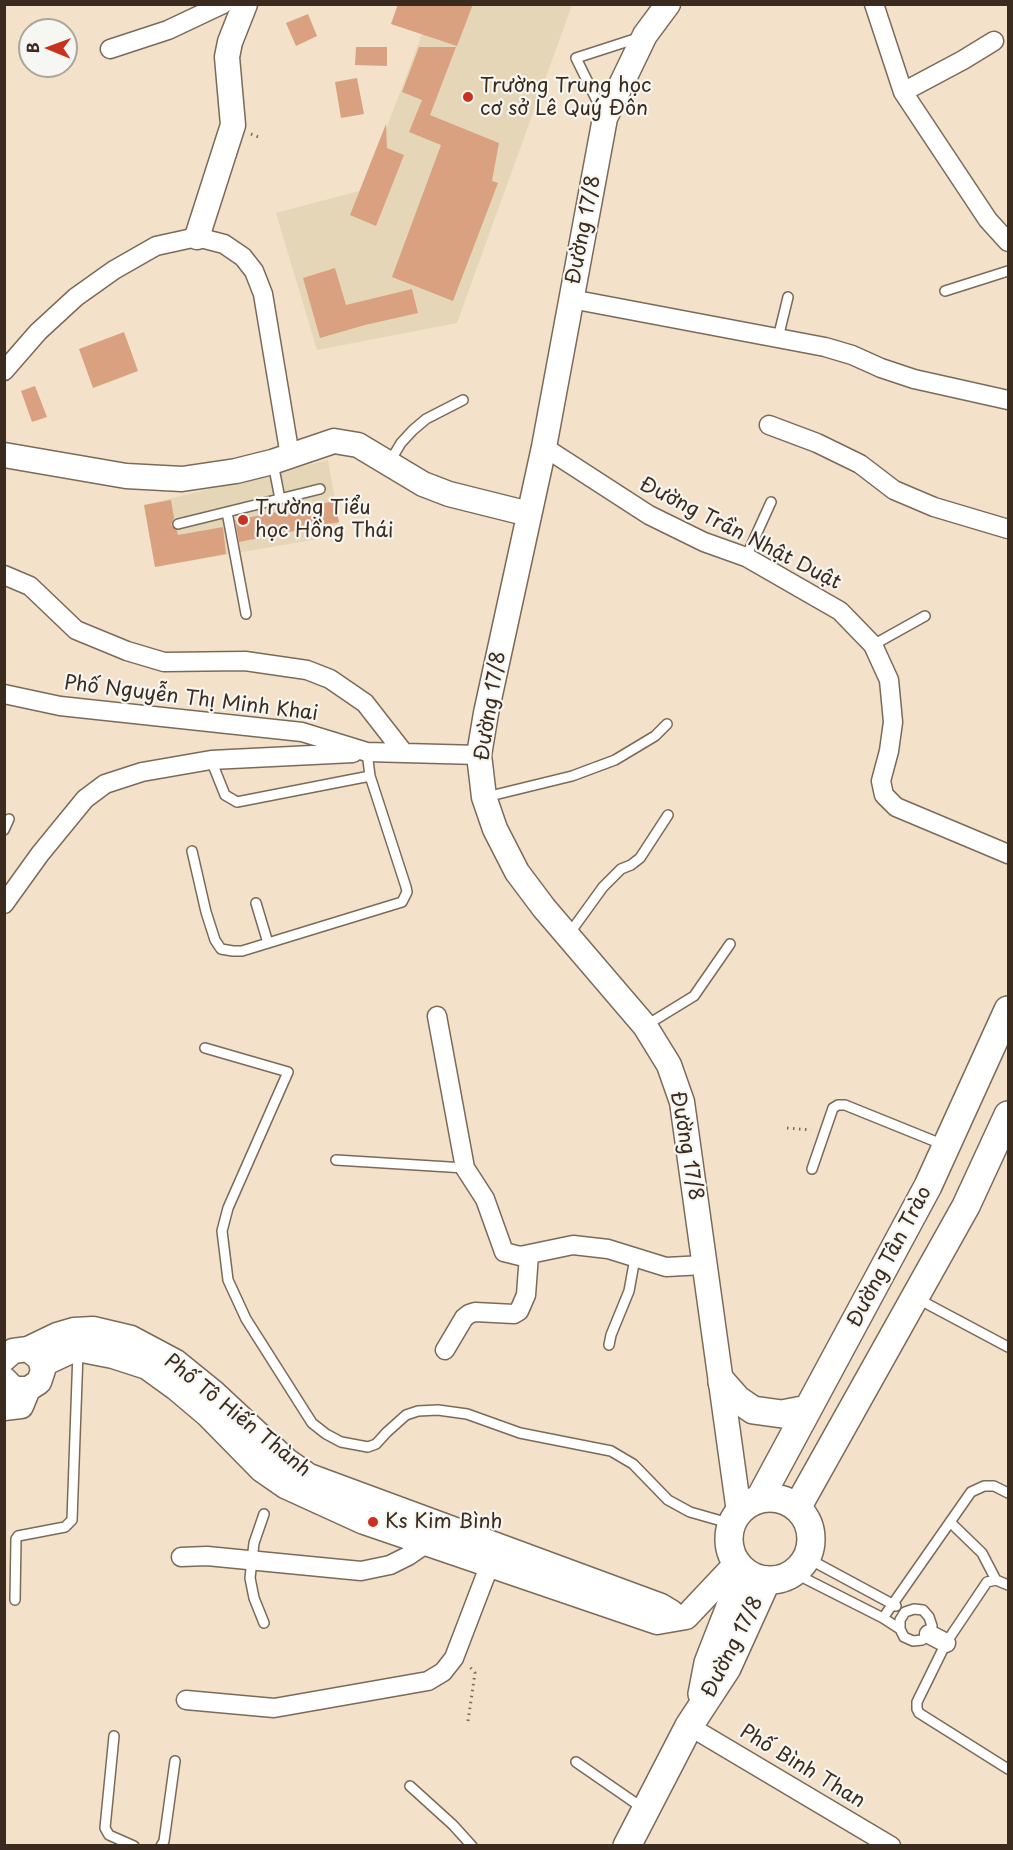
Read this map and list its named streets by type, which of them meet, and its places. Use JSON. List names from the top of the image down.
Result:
{
  "streets": {
    "main road": ["Đường 17/8", "Đường Tân Trào"],
    "street": [
      "Đường Trần Nhật Duật",
      "Phố Nguyễn Thị Minh Khai",
      "Phố Tô Hiến Thành",
      "Phố Bình Than"
    ]
  },
  "crossings": [
    ["Đường 17/8", "Đường Trần Nhật Duật"],
    ["Đường 17/8", "Phố Nguyễn Thị Minh Khai"],
    ["Đường 17/8", "Đường Tân Trào"],
    ["Đường 17/8", "Phố Bình Than"]
  ],
  "places": ["Trường Trung học cơ sở Lê Quý Đôn", "Trường Tiểu học Hồng Thái", "Ks Kim Bình"],
  "north": "left"
}
